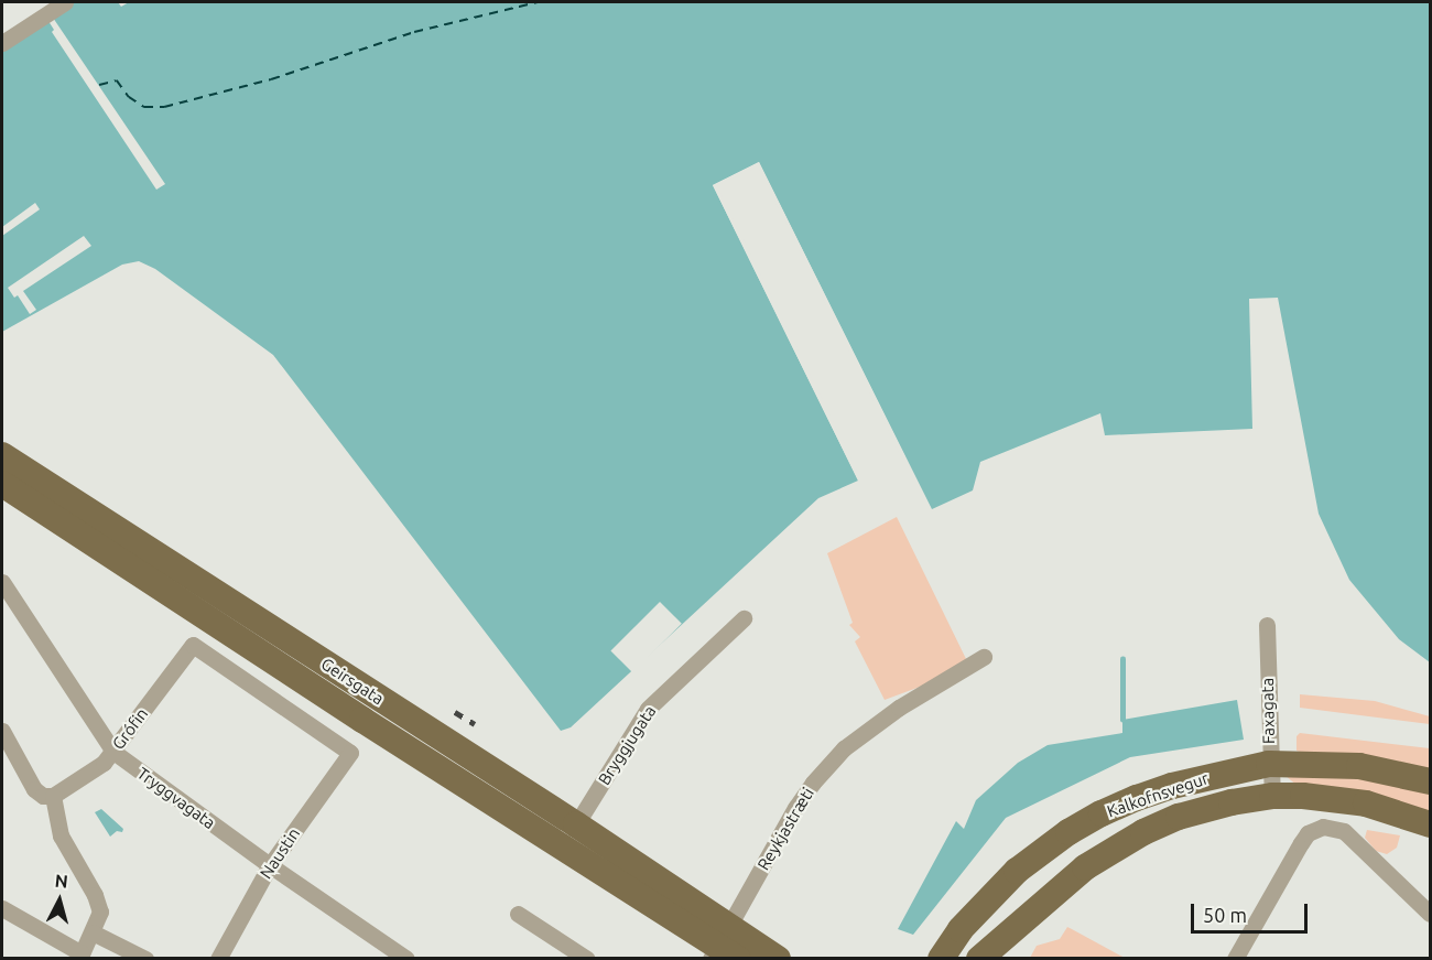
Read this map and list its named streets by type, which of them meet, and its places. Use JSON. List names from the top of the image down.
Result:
{
  "streets": {
    "main road": ["Geirsgata", "Kalkofnsvegur"],
    "street": [
      "Faxagata",
      "Grófin",
      "Bryggjugata",
      "Tryggvagata",
      "Reykjastræti",
      "Naustin"
    ]
  },
  "crossings": [
    ["Geirsgata", "Bryggjugata"],
    ["Geirsgata", "Reykjastræti"],
    ["Faxagata", "Kalkofnsvegur"],
    ["Grófin", "Tryggvagata"],
    ["Grófin", "Naustin"],
    ["Tryggvagata", "Naustin"]
  ],
  "scale_bar": "50 m",
  "north": "top"
}
